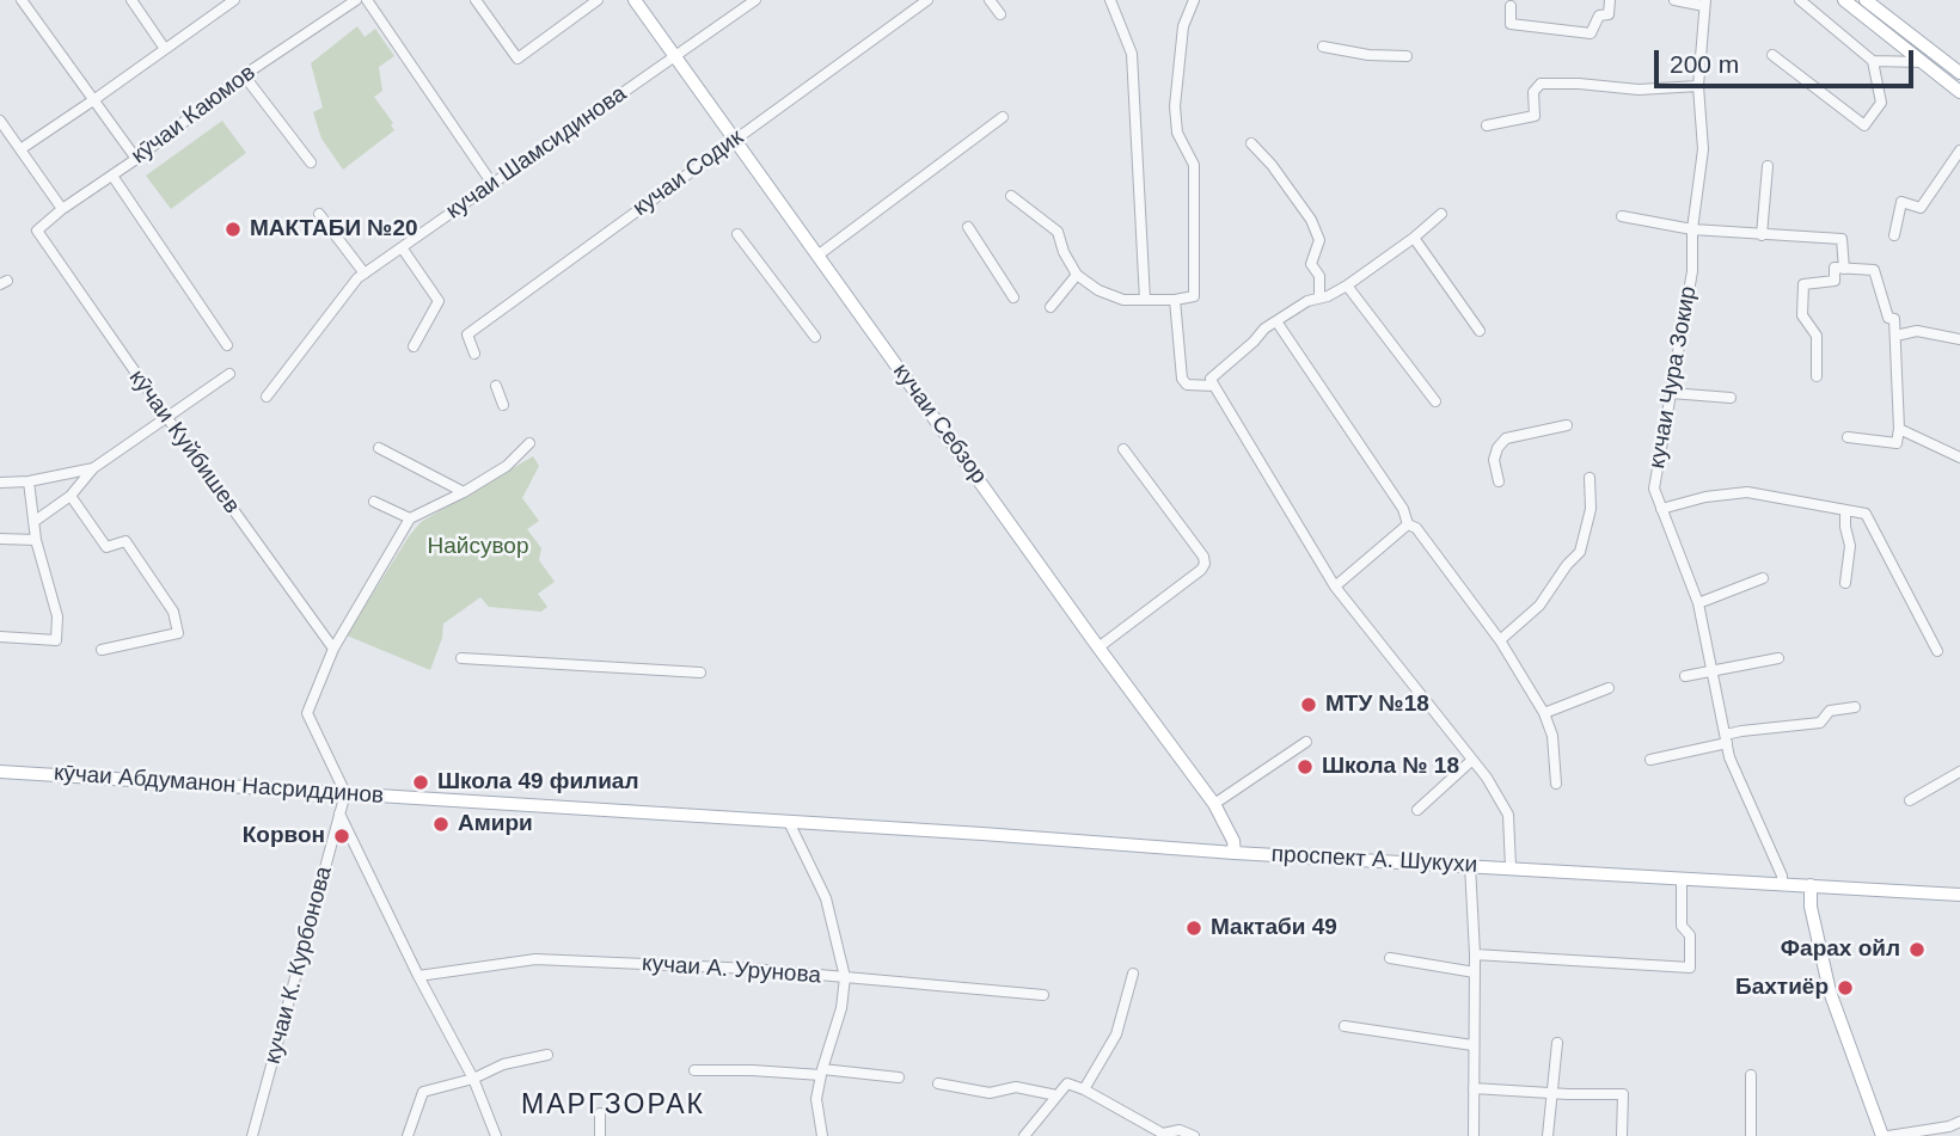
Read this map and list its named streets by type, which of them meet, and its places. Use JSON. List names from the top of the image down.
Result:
{
  "streets": {
    "main road": ["кучаи Себзор", "кӯчаи Абдуманон Насриддинов", "проспект А. Шукухи"],
    "street": [
      "кӯчаи Каюмов",
      "кучаи Шамсидинова",
      "кучаи Содик",
      "кучаи Чура Зокир",
      "кӯчаи Куйбишев",
      "кучаи К. Курбонова",
      "кучаи А. Урунова"
    ]
  },
  "crossings": [
    ["кӯчаи Каюмов", "кӯчаи Куйбишев"],
    ["кучаи Шамсидинова", "кучаи Себзор"],
    ["кучаи Содик", "кучаи Себзор"],
    ["кучаи Чура Зокир", "проспект А. Шукухи"],
    ["кучаи Себзор", "проспект А. Шукухи"],
    ["кӯчаи Абдуманон Насриддинов", "проспект А. Шукухи"],
    ["кӯчаи Абдуманон Насриддинов", "кучаи К. Курбонова"]
  ],
  "districts": ["МАРГЗОРАК"],
  "parks": ["Найсувор"],
  "places": [
    "МАКТАБИ №20",
    "МТУ №18",
    "Школа № 18",
    "Школа 49 филиал",
    "Амири",
    "Корвон",
    "Мактаби 49",
    "Фарах ойл",
    "Бахтиёр"
  ],
  "scale_bar": "200 m"
}
